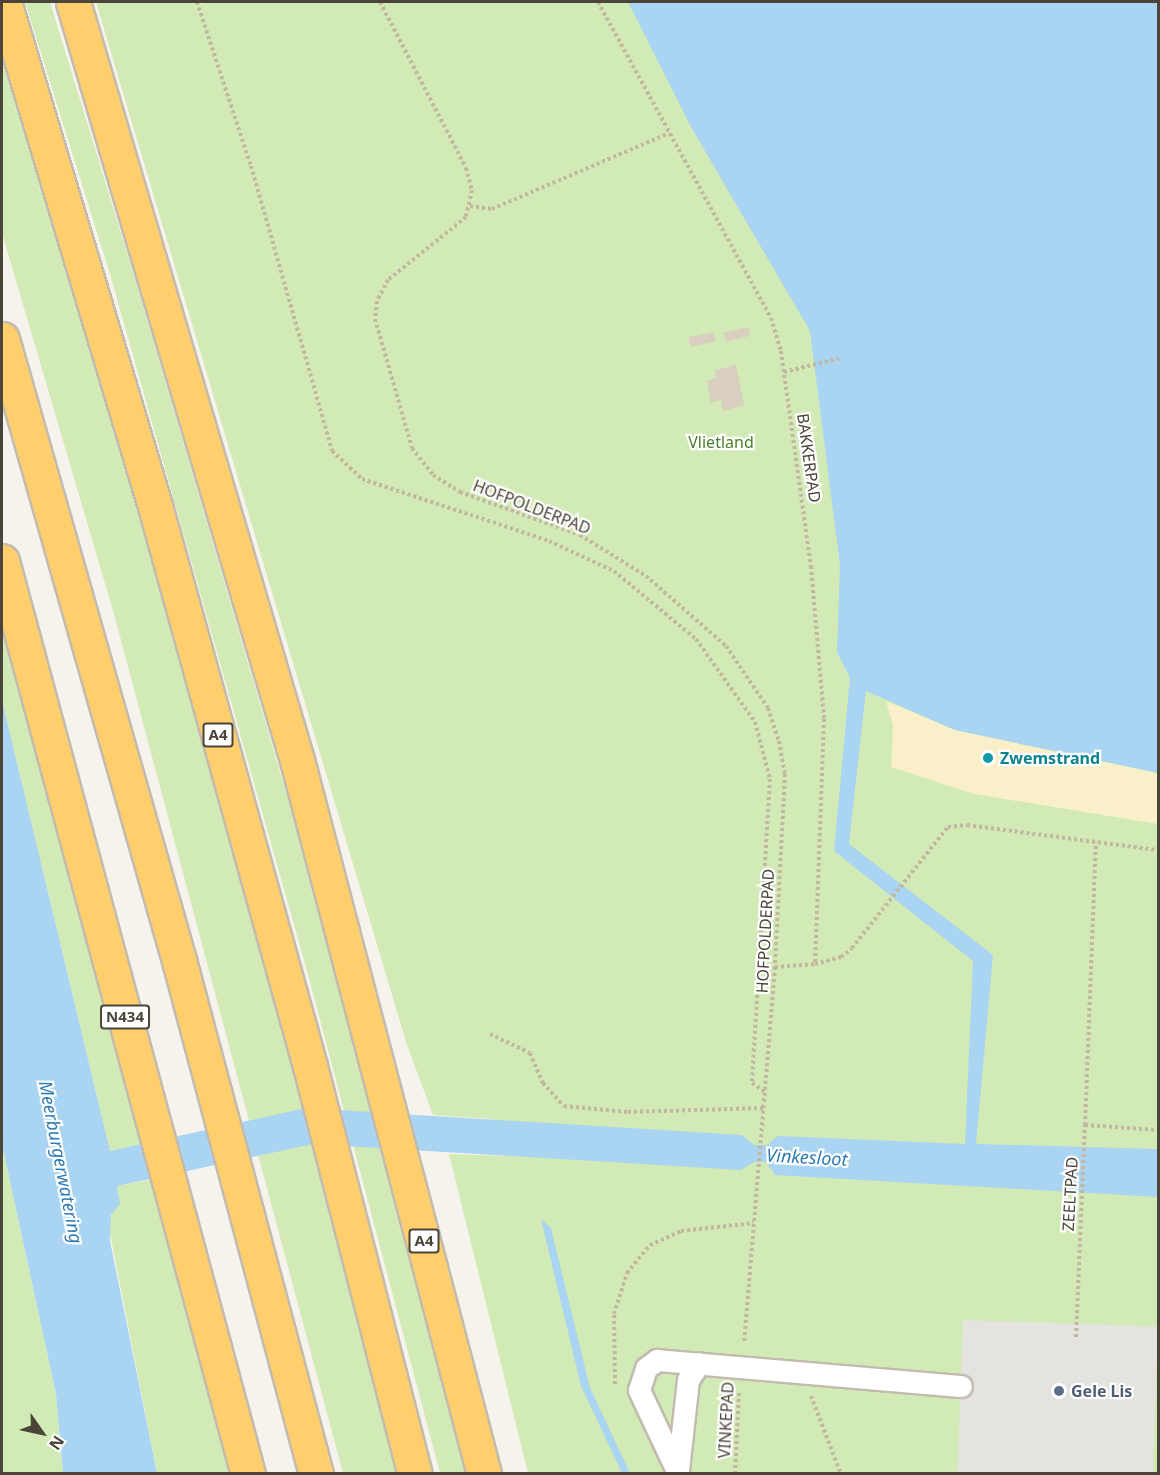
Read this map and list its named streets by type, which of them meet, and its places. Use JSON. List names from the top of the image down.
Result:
{
  "streets": {
    "highway": ["A4", "N434"],
    "path": [
      "BAKKERPAD",
      "HOFPOLDERPAD",
      "ZEELTPAD",
      "VINKEPAD"
    ]
  },
  "crossings": [
    ["HOFPOLDERPAD", "VINKEPAD"]
  ],
  "water": ["Vinkesloot", "Meerburgerwatering"],
  "parks": ["Vlietland"],
  "places": ["Zwemstrand", "Gele Lis"],
  "north": "bottom right"
}
